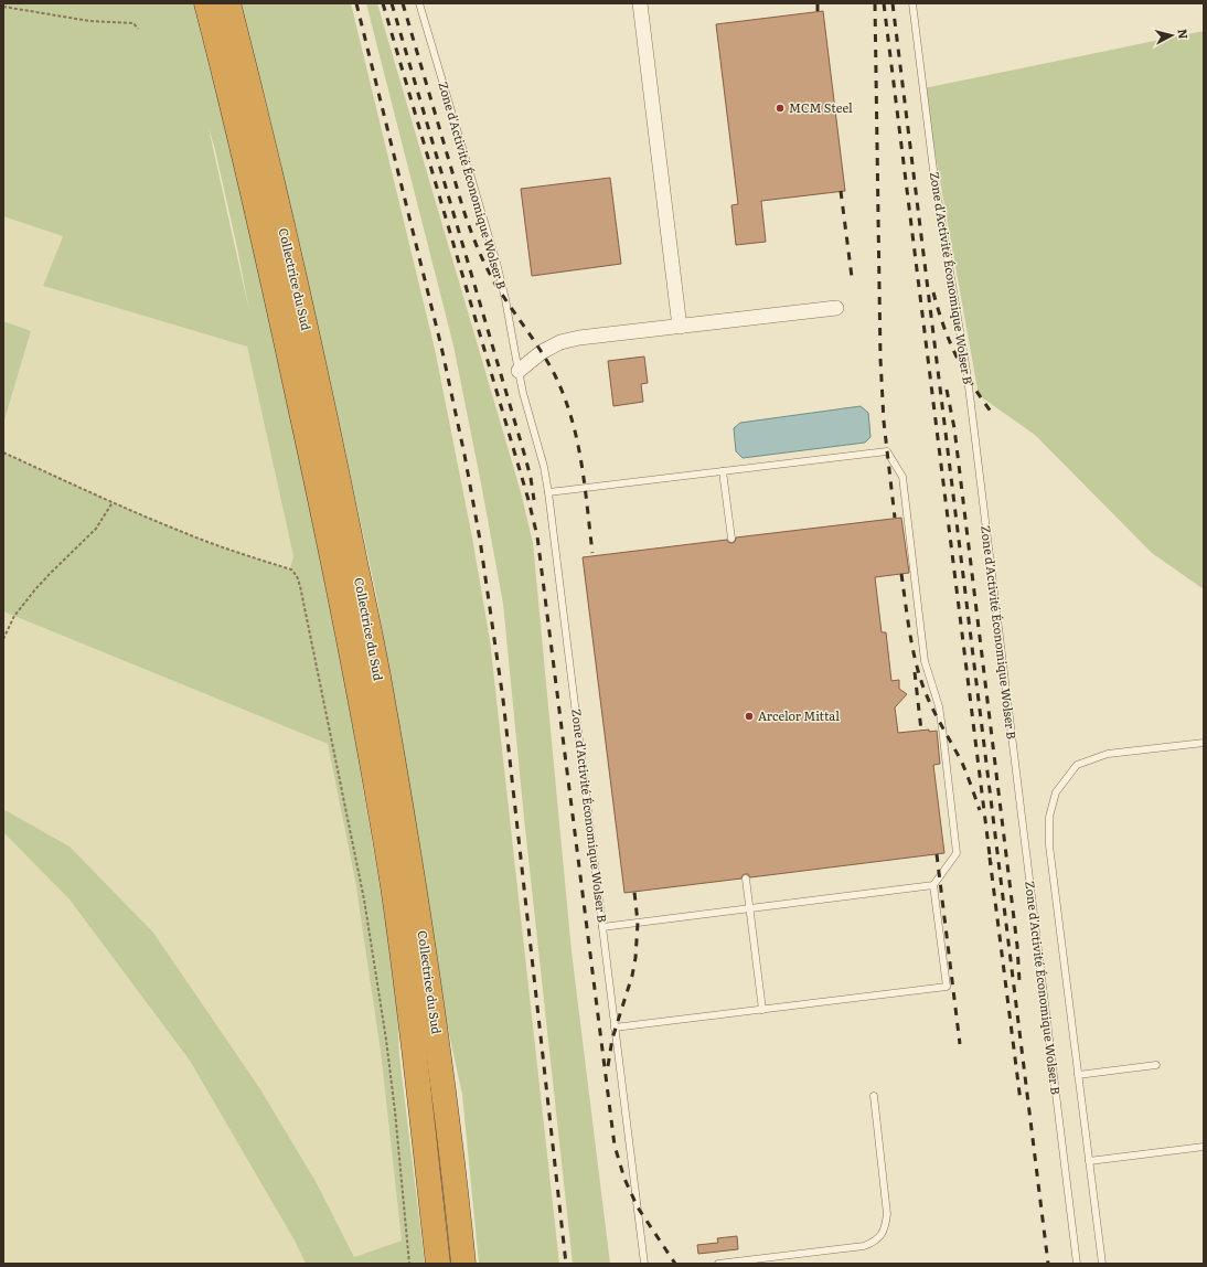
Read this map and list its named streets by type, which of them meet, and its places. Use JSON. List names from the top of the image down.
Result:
{
  "streets": {
    "highway": ["Collectrice du Sud"],
    "lane": ["Zone d'Activité Économique Wolser B"]
  },
  "places": ["MCM Steel", "Arcelor Mittal"],
  "north": "right"
}
